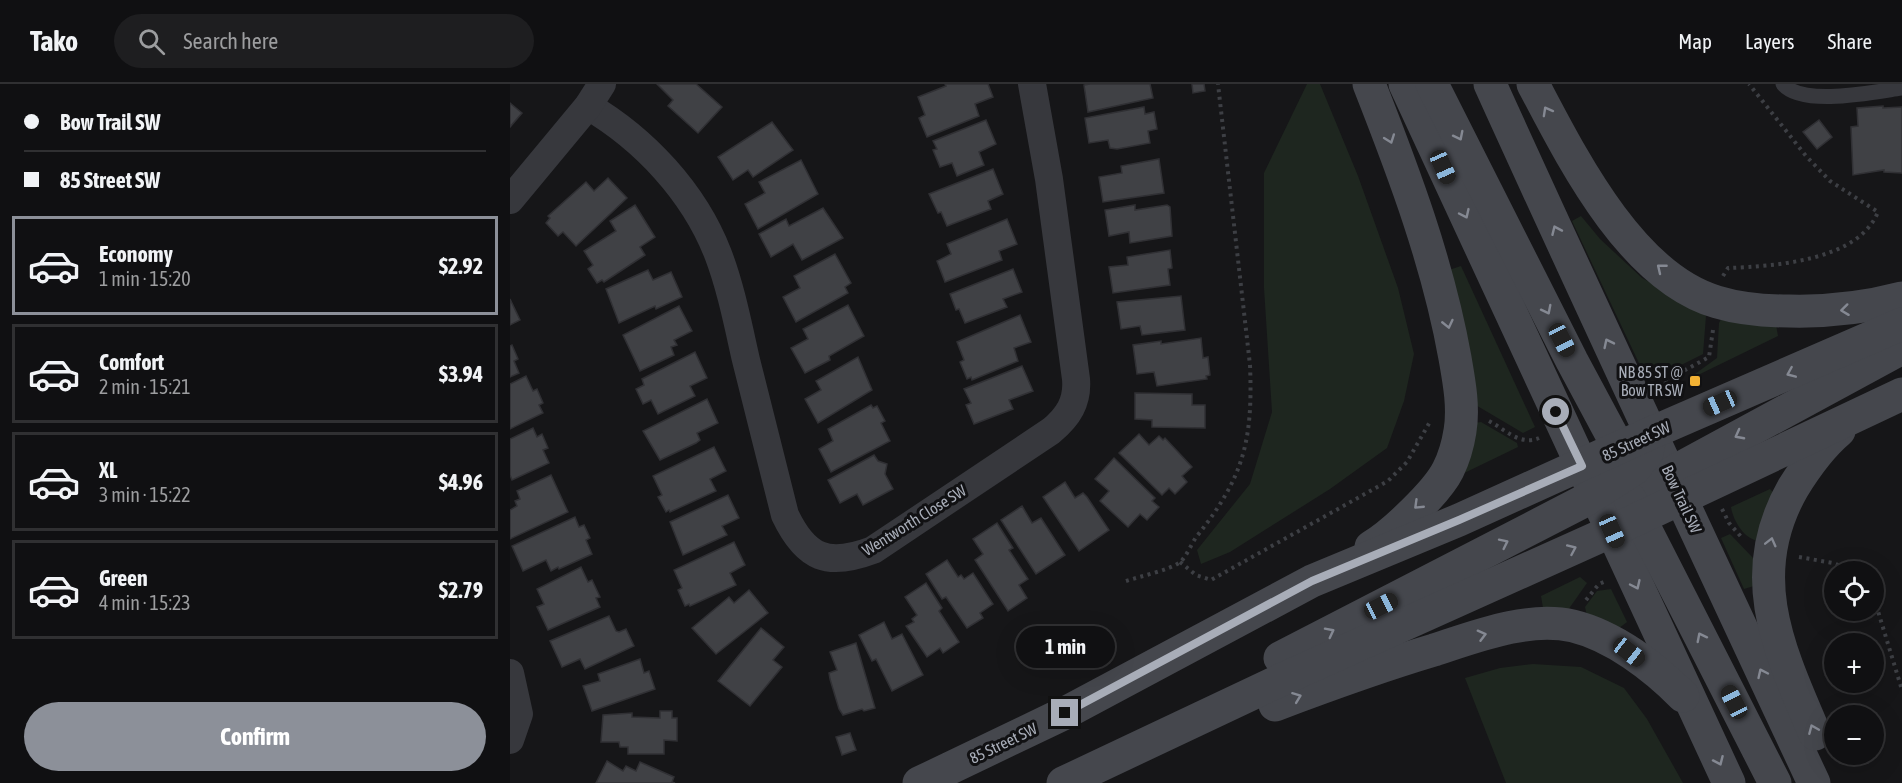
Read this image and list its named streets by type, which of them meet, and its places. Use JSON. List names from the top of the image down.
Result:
{
  "streets": {
    "main road": ["85 Street SW", "Bow Trail SW"],
    "street": ["Wentworth Close SW"]
  },
  "crossings": [
    ["85 Street SW", "Bow Trail SW"]
  ],
  "places": {
    "transit": ["NB 85 ST @ Bow TR SW"]
  },
  "page": {
    "header": "Tako",
    "search": "Search here",
    "nav": ["Map", "Layers", "Share"],
    "banner": ["Bow Trail SW", "85 Street SW"],
    "list": [
      {
        "name": "Economy",
        "note": "1 min · 15:20",
        "value": "$2.92"
      },
      {
        "name": "Comfort",
        "note": "2 min · 15:21",
        "value": "$3.94"
      },
      {
        "name": "XL",
        "note": "3 min · 15:22",
        "value": "$4.96"
      },
      {
        "name": "Green",
        "note": "4 min · 15:23",
        "value": "$2.79"
      }
    ],
    "map_buttons": ["+", "−"],
    "bubble": "1 min",
    "buttons": "Confirm"
  }
}
